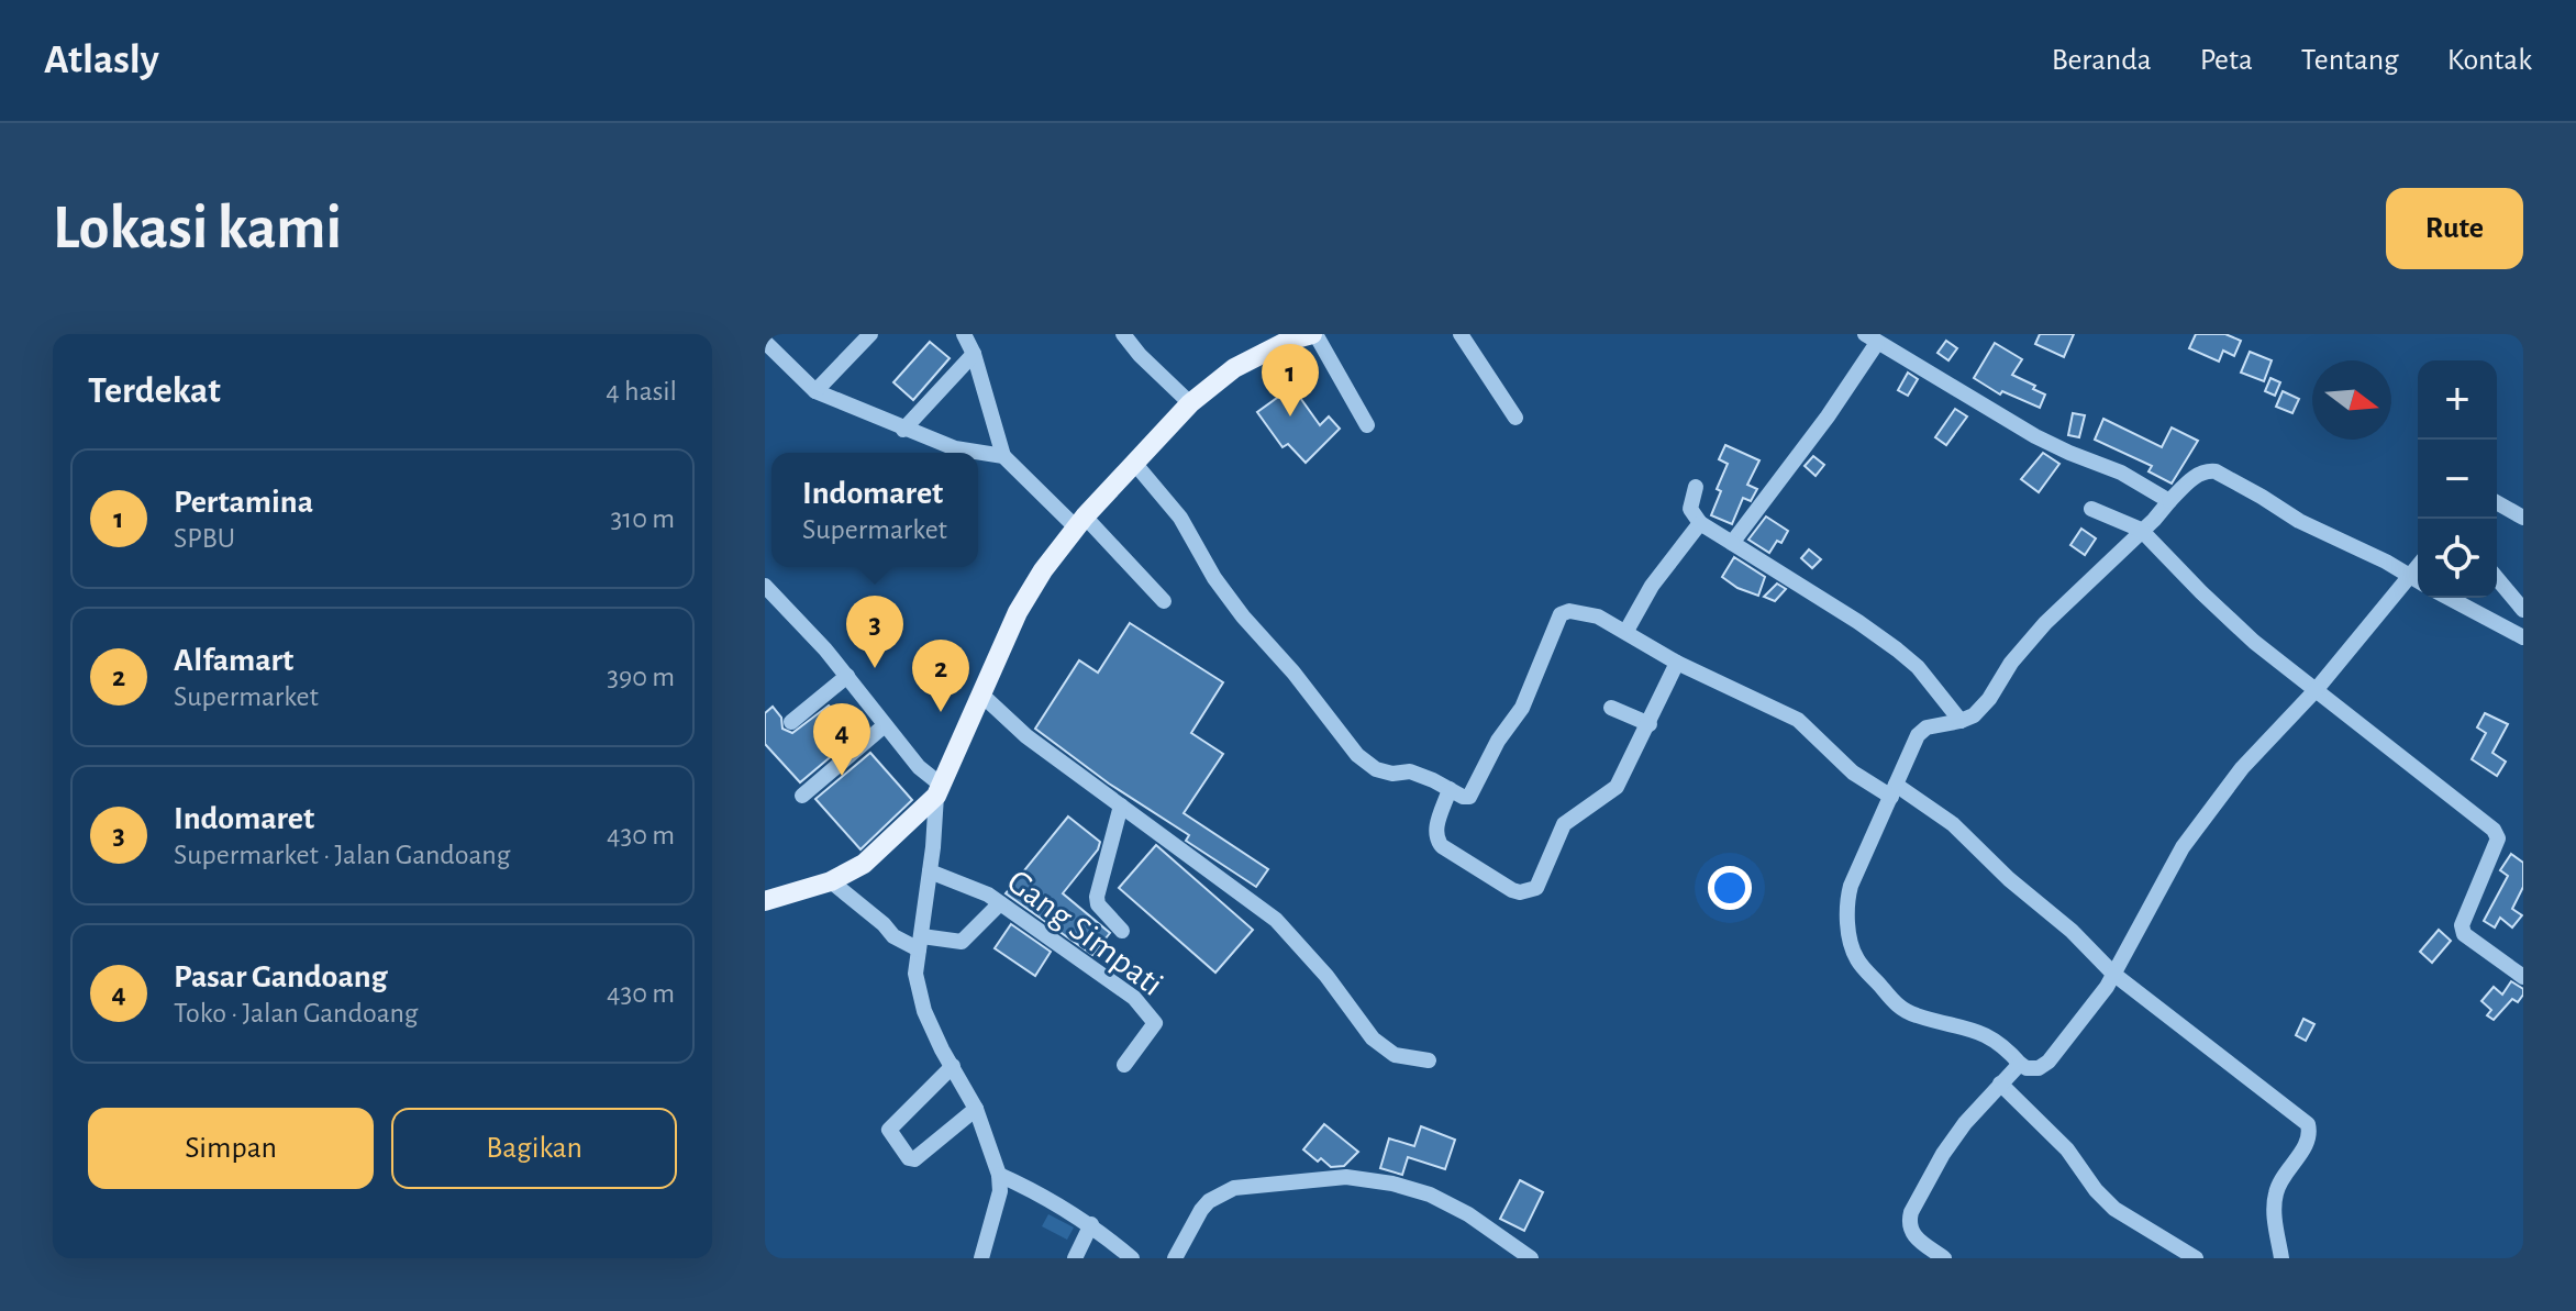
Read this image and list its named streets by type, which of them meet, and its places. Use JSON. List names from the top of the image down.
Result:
{
  "streets": {
    "street": ["Gang Simpati"]
  },
  "north": "right",
  "page": {
    "header": "Atlasly",
    "nav": [
      "Beranda",
      "Peta",
      "Tentang",
      "Kontak"
    ],
    "buttons": [
      "Rute",
      ["Simpan", "Bagikan"]
    ],
    "title": "Lokasi kami",
    "heading": ["Terdekat", "4 hasil"],
    "pins": [
      "1",
      "3",
      "2",
      "4"
    ],
    "map_buttons": ["+", "−"],
    "list": [
      {
        "mark": "1",
        "name": "Pertamina",
        "note": "SPBU",
        "value": "310 m"
      },
      {
        "mark": "2",
        "name": "Alfamart",
        "note": "Supermarket",
        "value": "390 m"
      },
      {
        "mark": "3",
        "name": "Indomaret",
        "note": "Supermarket · Jalan Gandoang",
        "value": "430 m"
      },
      {
        "mark": "4",
        "name": "Pasar Gandoang",
        "note": "Toko · Jalan Gandoang",
        "value": "430 m"
      }
    ],
    "popup": ["Indomaret", "Supermarket"]
  }
}
